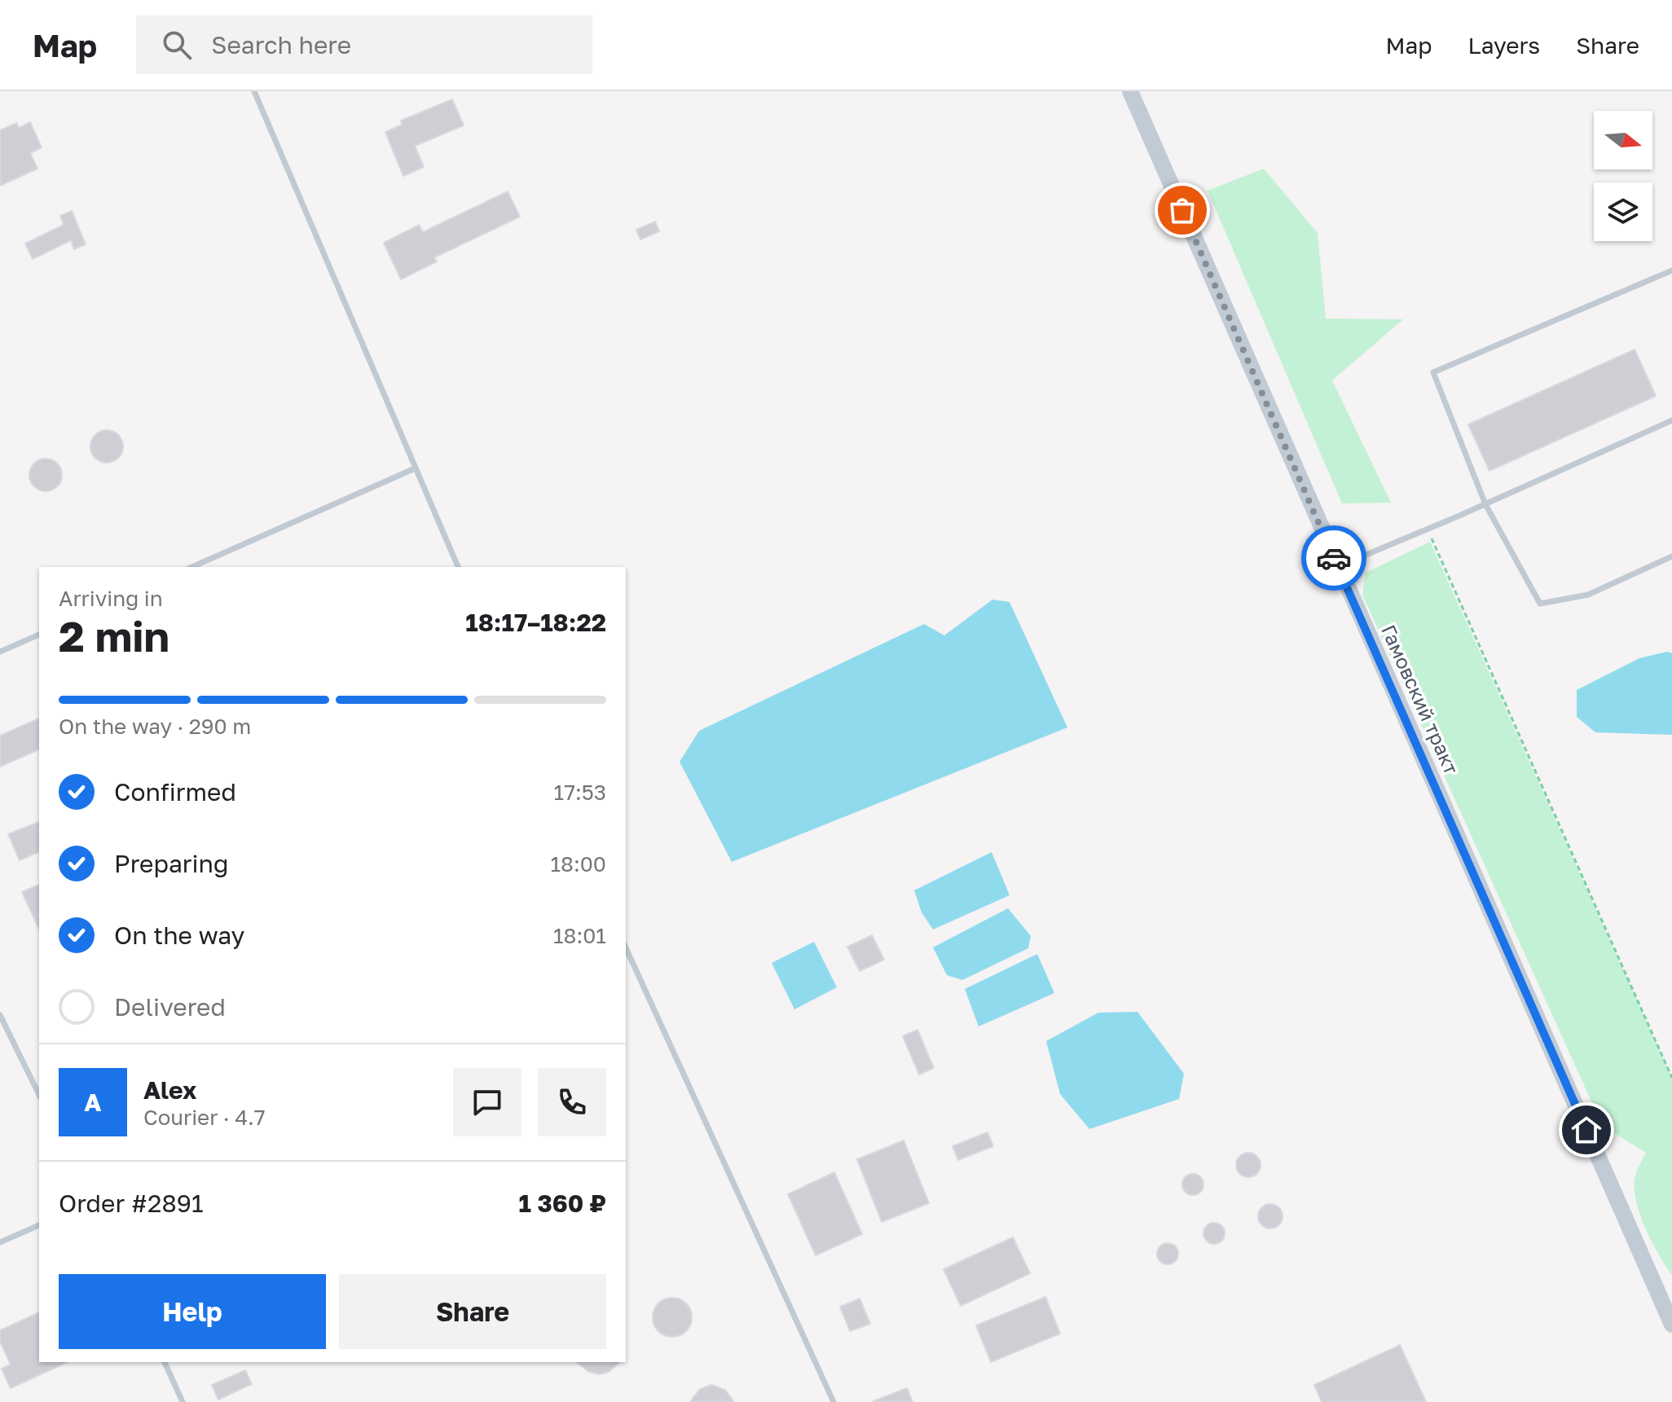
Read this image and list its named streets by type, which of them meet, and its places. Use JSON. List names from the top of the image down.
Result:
{
  "streets": {
    "street": ["Гамовский тракт"]
  },
  "north": "right",
  "page": {
    "header": "Map",
    "search": "Search here",
    "nav": ["Map", "Layers", "Share"],
    "heading": ["2 min", "Arriving in", "18:17–18:22"],
    "panel": [
      "Alex",
      "Courier · 4.7",
      "Order #2891",
      "1 360 ₽"
    ],
    "bar": "On the way · 290 m",
    "list": [
      ["Confirmed", "17:53"],
      ["Preparing", "18:00"],
      ["On the way", "18:01"],
      "Delivered"
    ],
    "round": "A",
    "buttons": ["Help", "Share"]
  }
}
